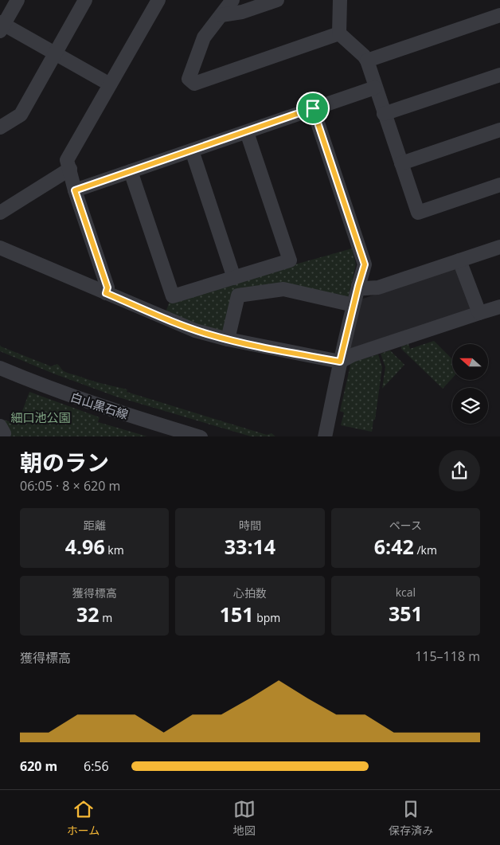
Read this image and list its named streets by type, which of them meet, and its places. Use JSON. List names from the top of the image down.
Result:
{
  "streets": {
    "street": ["白山黒石線"]
  },
  "parks": ["細口池公園"],
  "north": "left",
  "page": {
    "heading": ["朝のラン", "06:05 · 8 × 620 m"],
    "stats": [
      ["距離", "4.96 km"],
      ["時間", "33:14"],
      ["ペース", "6:42 /km"],
      ["獲得標高", "32 m"],
      ["心拍数", "151 bpm"],
      ["kcal", "351"]
    ],
    "chart": ["獲得標高", "115–118 m"],
    "list": [
      {
        "name": "620 m",
        "note": "6:56"
      }
    ],
    "tabs": ["ホーム", "地図", "保存済み"]
  }
}
